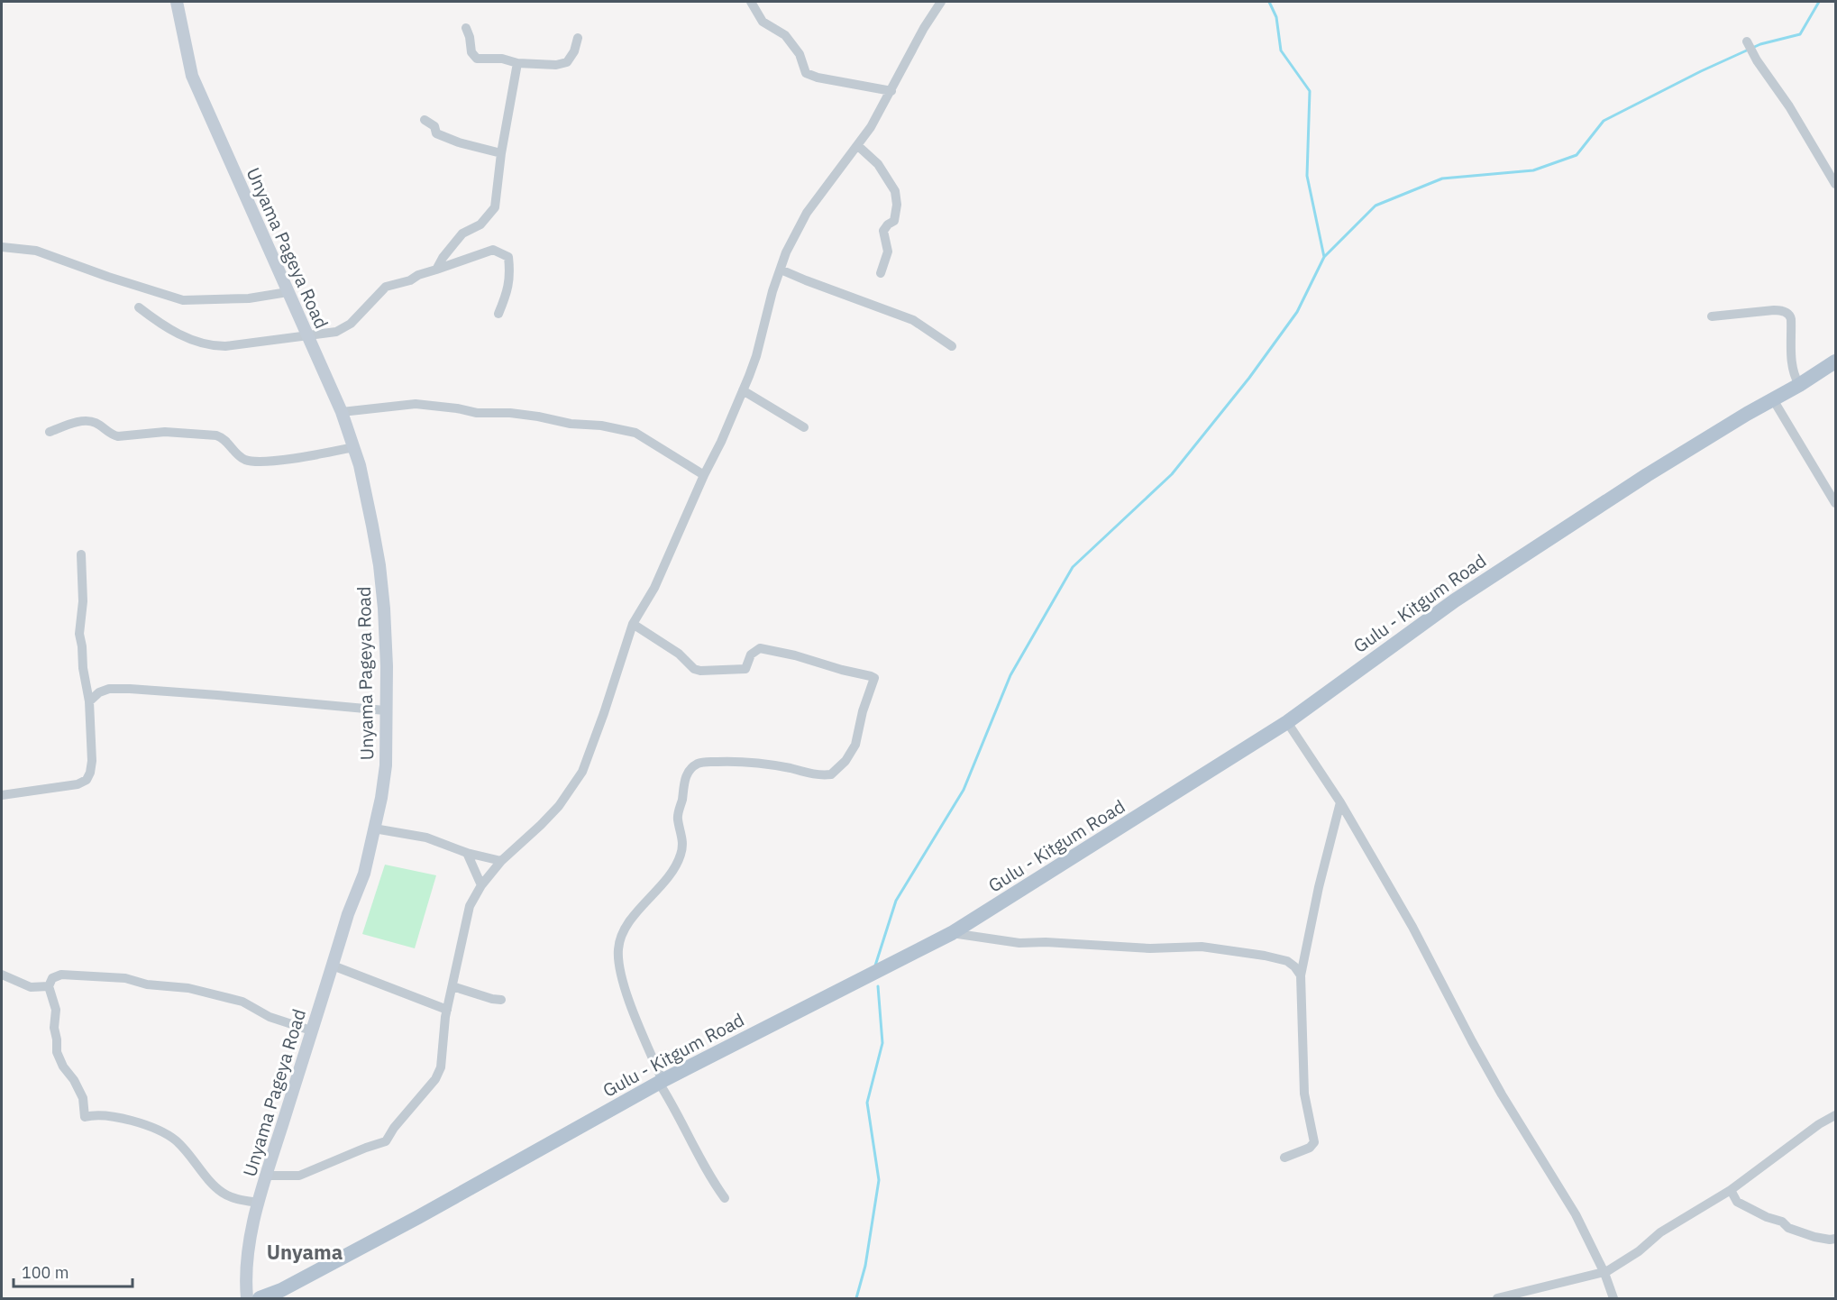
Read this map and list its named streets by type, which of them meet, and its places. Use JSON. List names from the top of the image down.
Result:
{
  "streets": {
    "main road": ["Gulu - Kitgum Road"],
    "street": ["Unyama Pageya Road"]
  },
  "districts": ["Unyama"],
  "scale_bar": "100 m"
}
